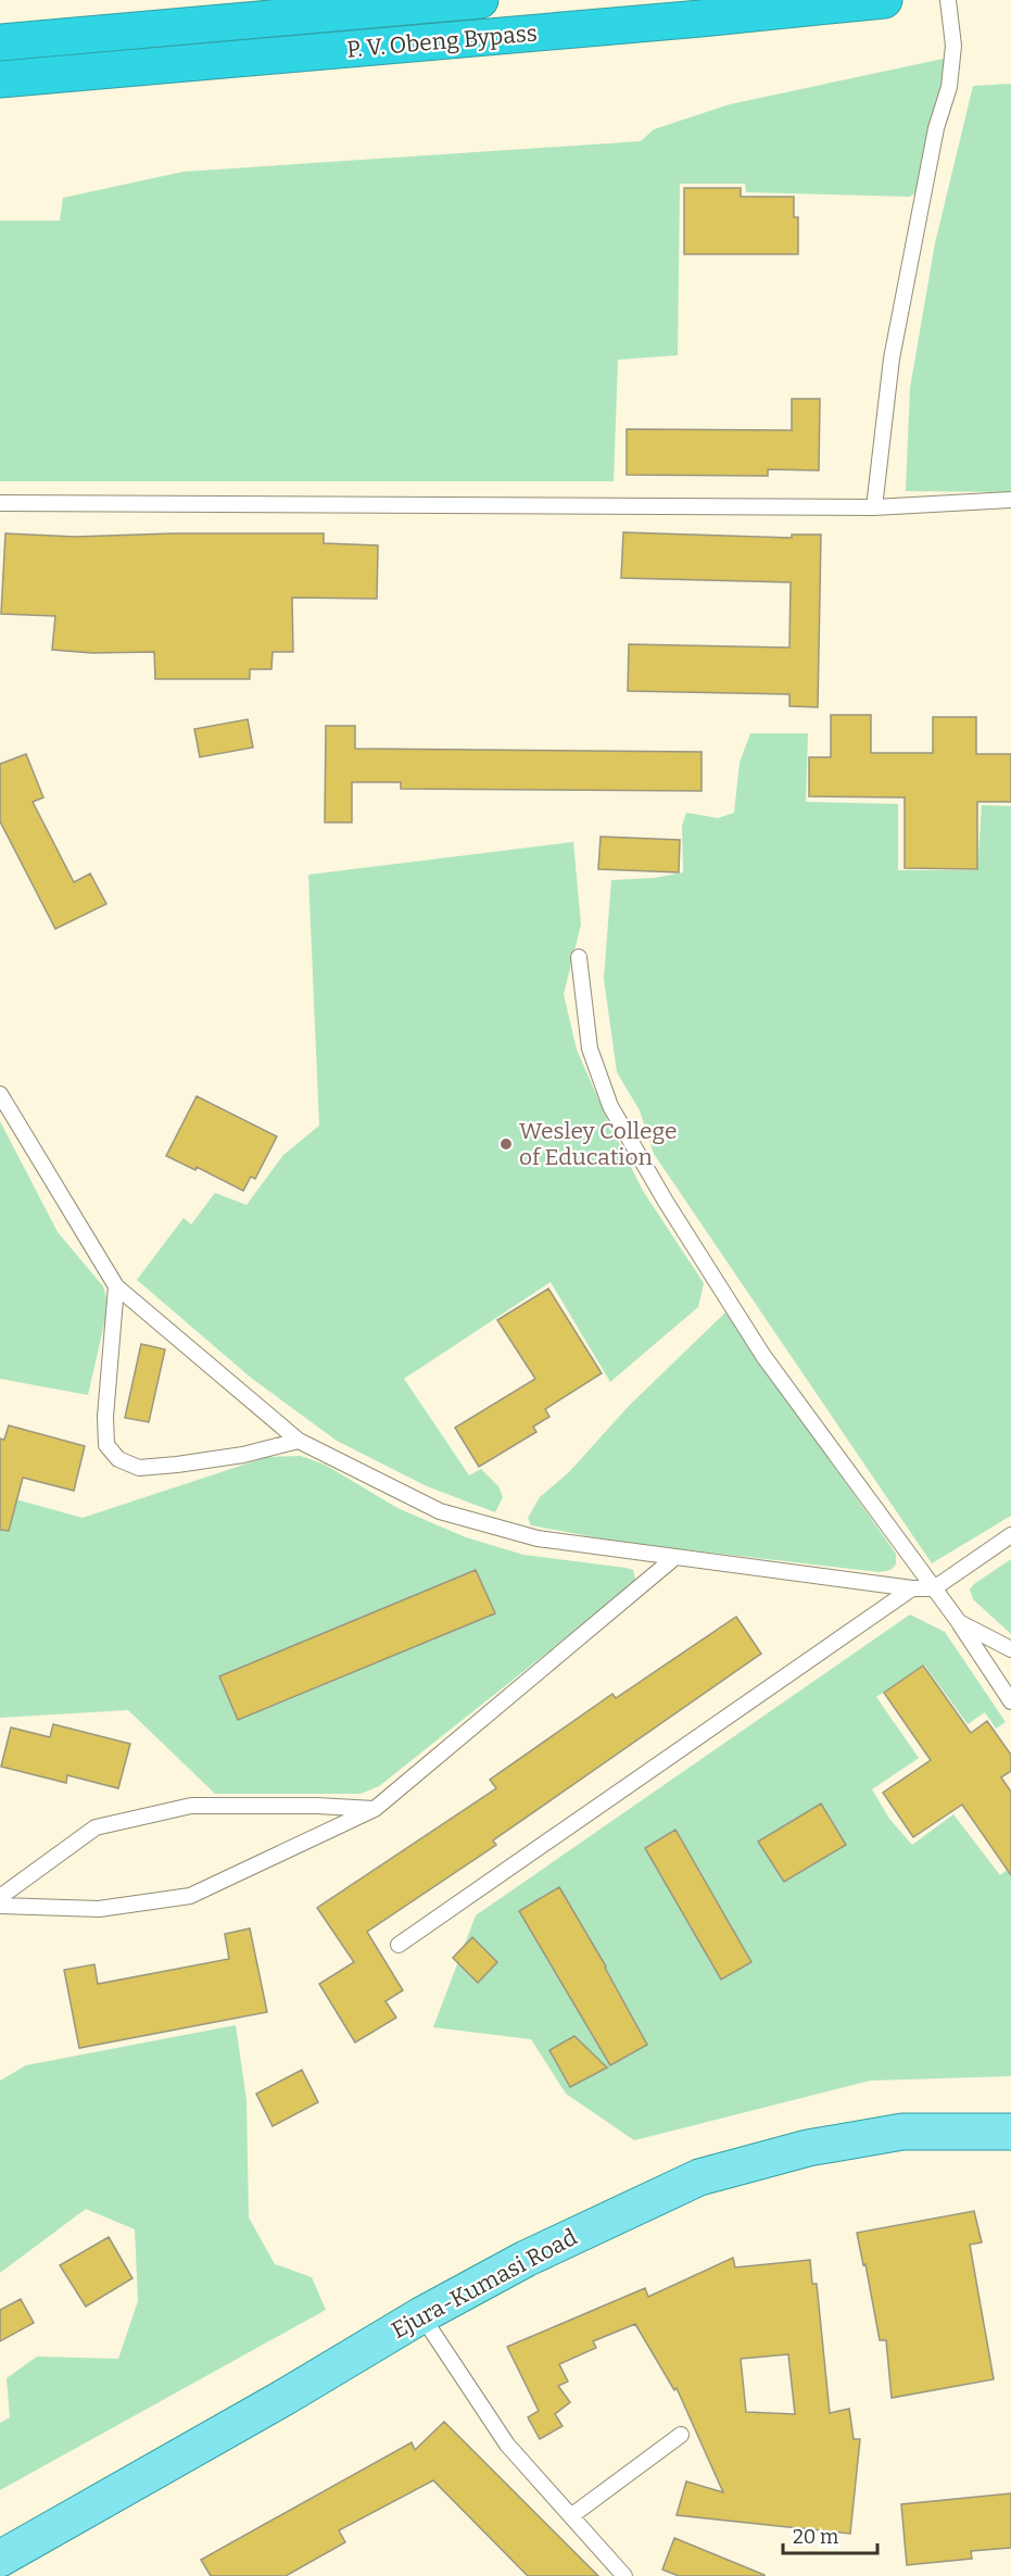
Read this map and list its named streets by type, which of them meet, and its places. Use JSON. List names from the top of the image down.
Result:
{
  "streets": {
    "highway": ["P. V. Obeng Bypass"],
    "main road": ["Ejura-Kumasi Road"]
  },
  "places": ["Wesley College of Education"],
  "scale_bar": "20 m"
}
